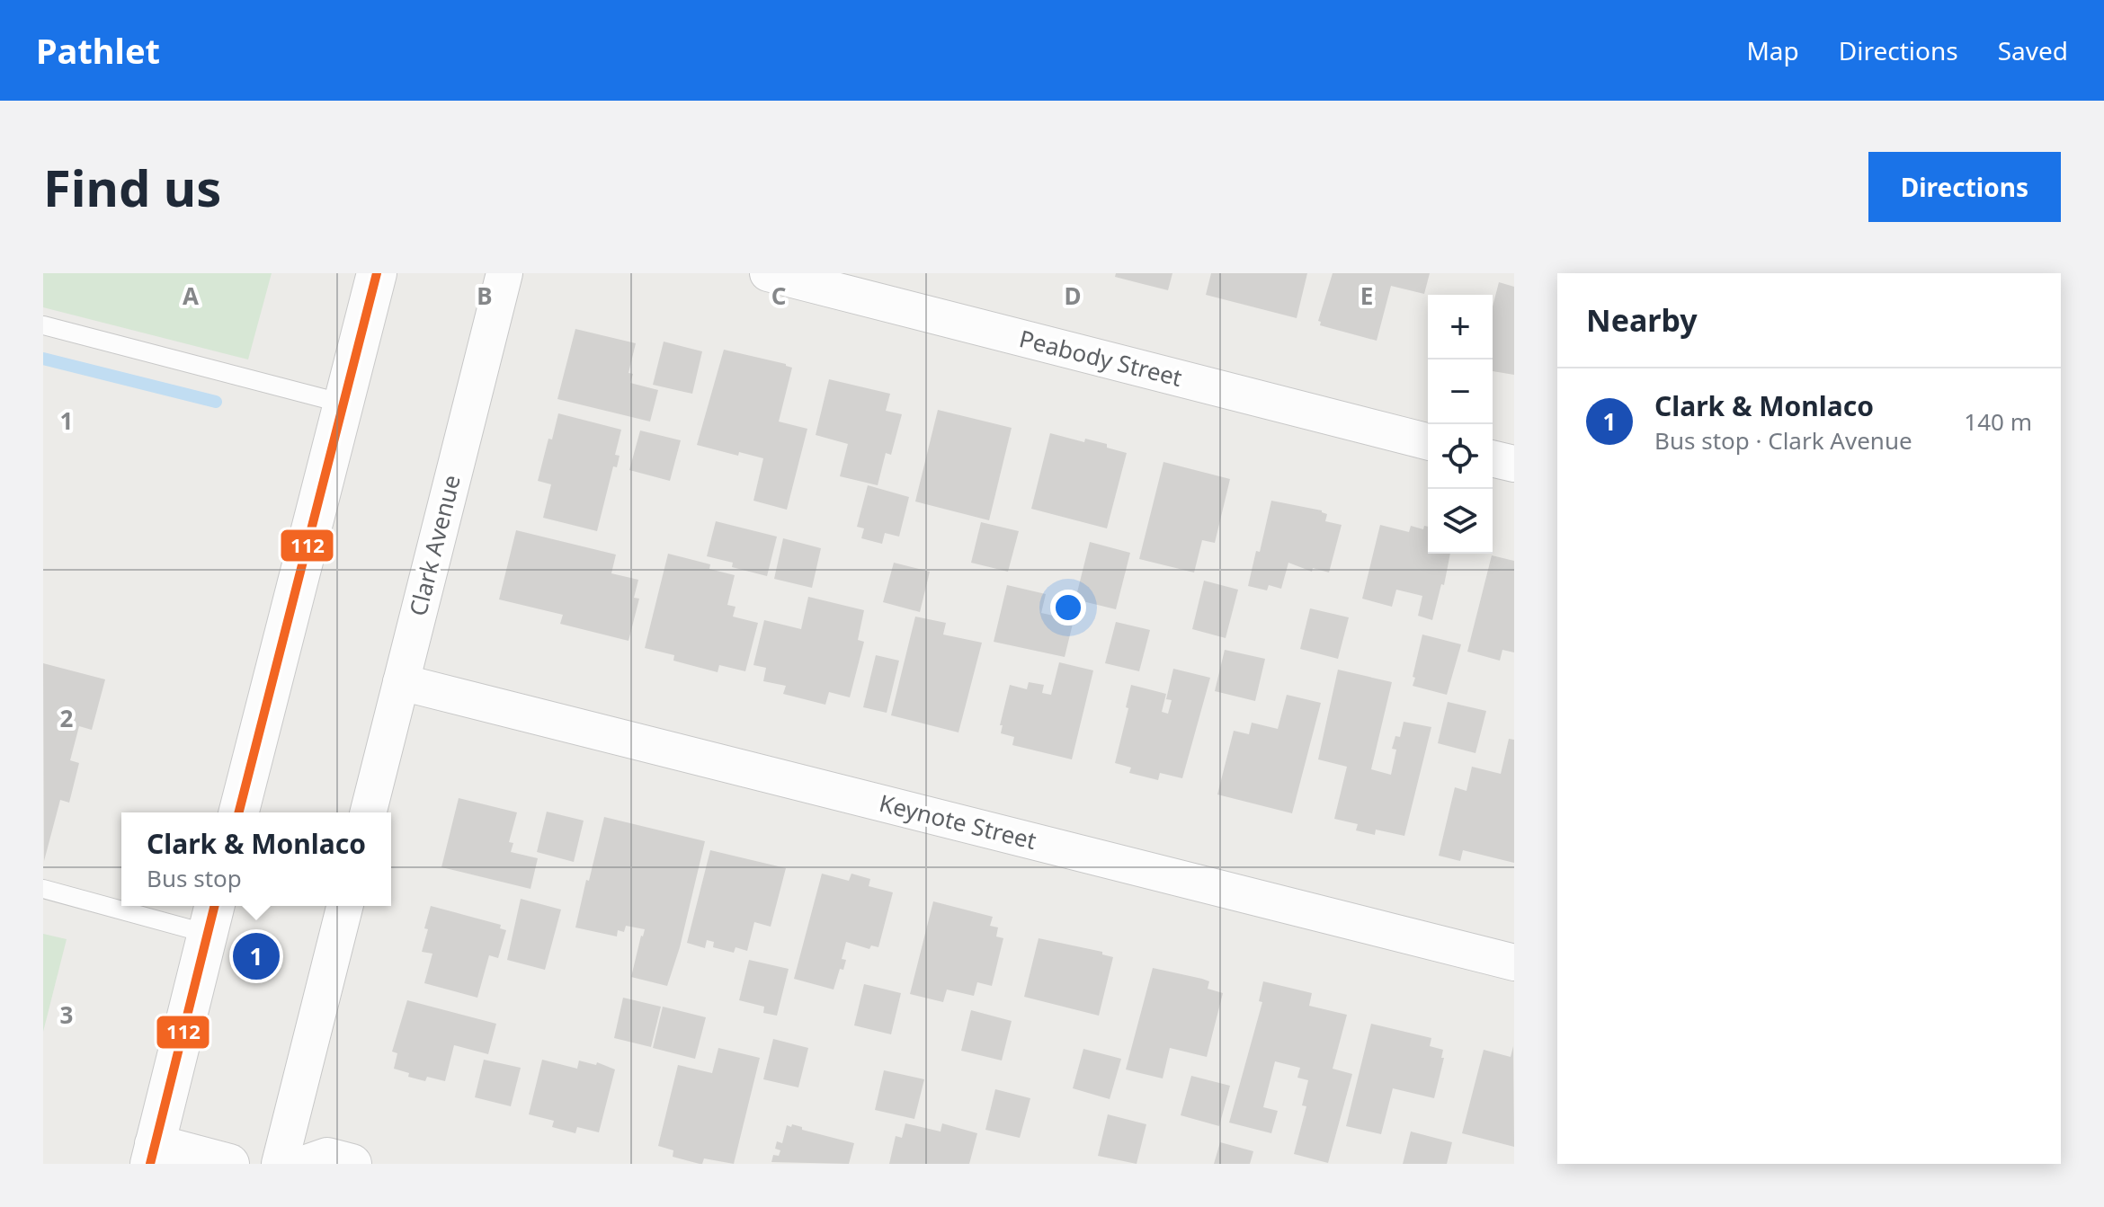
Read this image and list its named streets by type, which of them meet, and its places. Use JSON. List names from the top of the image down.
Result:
{
  "streets": {
    "street": ["Peabody Street", "Clark Avenue", "Keynote Street"]
  },
  "crossings": [
    ["Clark Avenue", "Keynote Street"]
  ],
  "lines": ["transit line 112"],
  "page": {
    "header": "Pathlet",
    "nav": ["Map", "Directions", "Saved"],
    "buttons": "Directions",
    "title": "Find us",
    "heading": "Nearby",
    "map_buttons": ["+", "−"],
    "list": [
      {
        "mark": "1",
        "name": "Clark & Monlaco",
        "note": "Bus stop · Clark Avenue",
        "value": "140 m"
      }
    ],
    "popup": ["Clark & Monlaco", "Bus stop"],
    "pins": "1"
  },
  "grid": {
    "columns": [
      "A",
      "B",
      "C",
      "D",
      "E"
    ],
    "rows": ["1", "2", "3"]
  }
}
